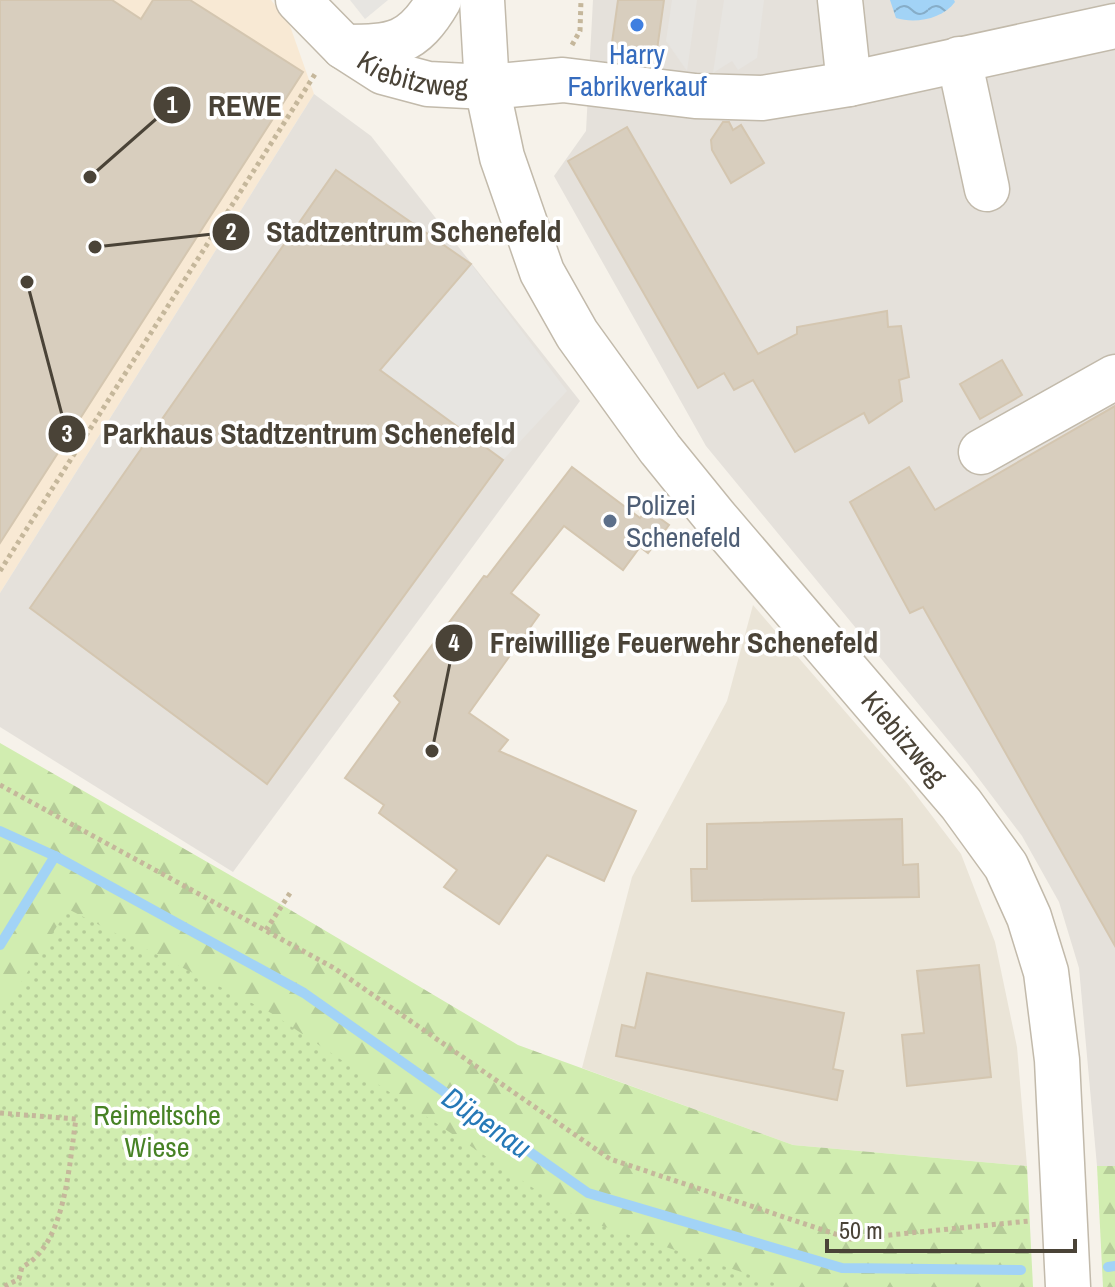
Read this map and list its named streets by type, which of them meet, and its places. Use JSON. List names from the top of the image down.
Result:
{
  "streets": {
    "street": ["Kiebitzweg"]
  },
  "water": ["Düpenau"],
  "parks": ["Reimeltsche Wiese"],
  "places": [
    "Harry Fabrikverkauf",
    "REWE",
    "Stadtzentrum Schenefeld",
    "Parkhaus Stadtzentrum Schenefeld",
    "Polizei Schenefeld",
    "Freiwillige Feuerwehr Schenefeld"
  ],
  "scale_bar": "50 m"
}
